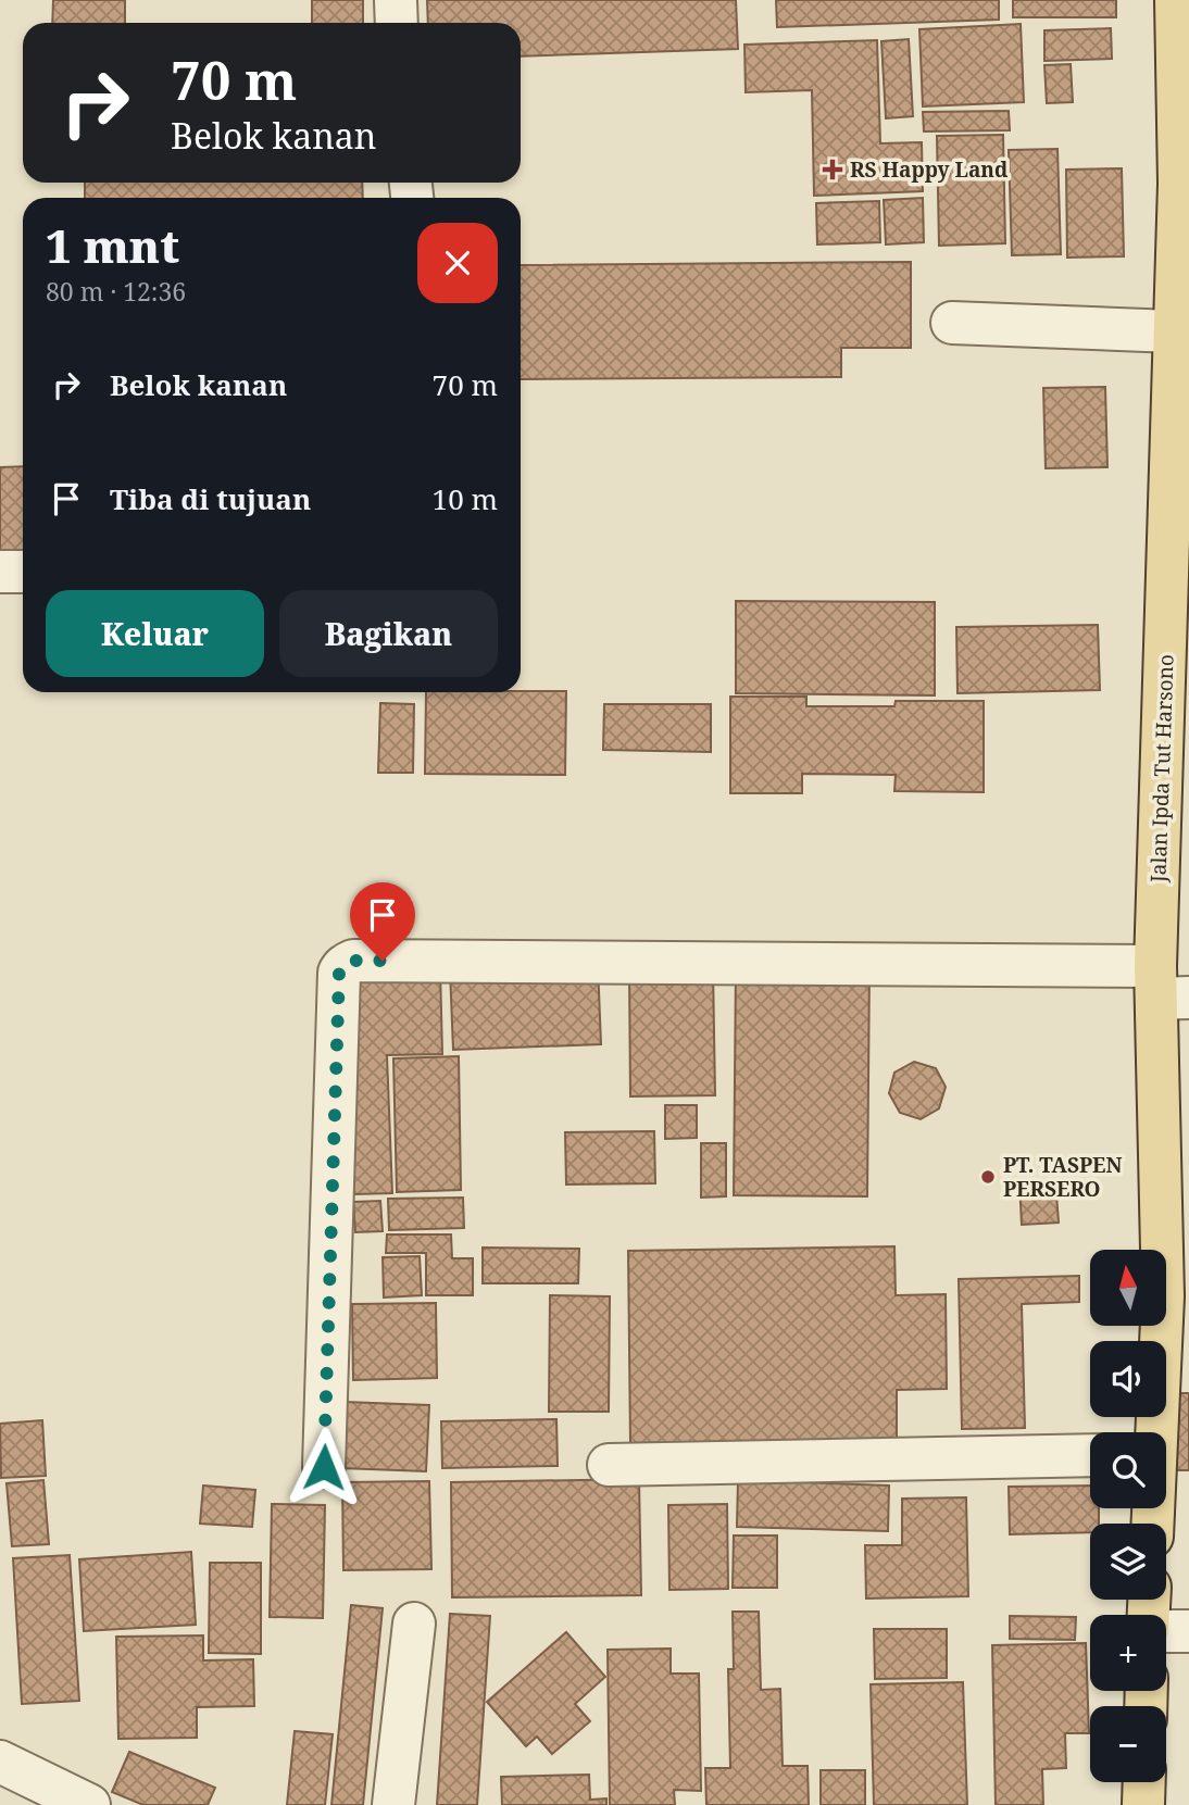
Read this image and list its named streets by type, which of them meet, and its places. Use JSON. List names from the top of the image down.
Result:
{
  "streets": {
    "main road": ["Jalan Ipda Tut Harsono"]
  },
  "places": {
    "health": ["RS Happy Land"],
    "other": ["PT. TASPEN PERSERO"]
  },
  "north": "top",
  "page": {
    "turn": ["70 m", "Belok kanan"],
    "heading": ["1 mnt", "80 m · 12:36"],
    "list": [
      {
        "name": "Belok kanan",
        "value": "70 m"
      },
      {
        "name": "Tiba di tujuan",
        "value": "10 m"
      }
    ],
    "buttons": ["Keluar", "Bagikan"],
    "map_buttons": ["+", "−"]
  }
}
